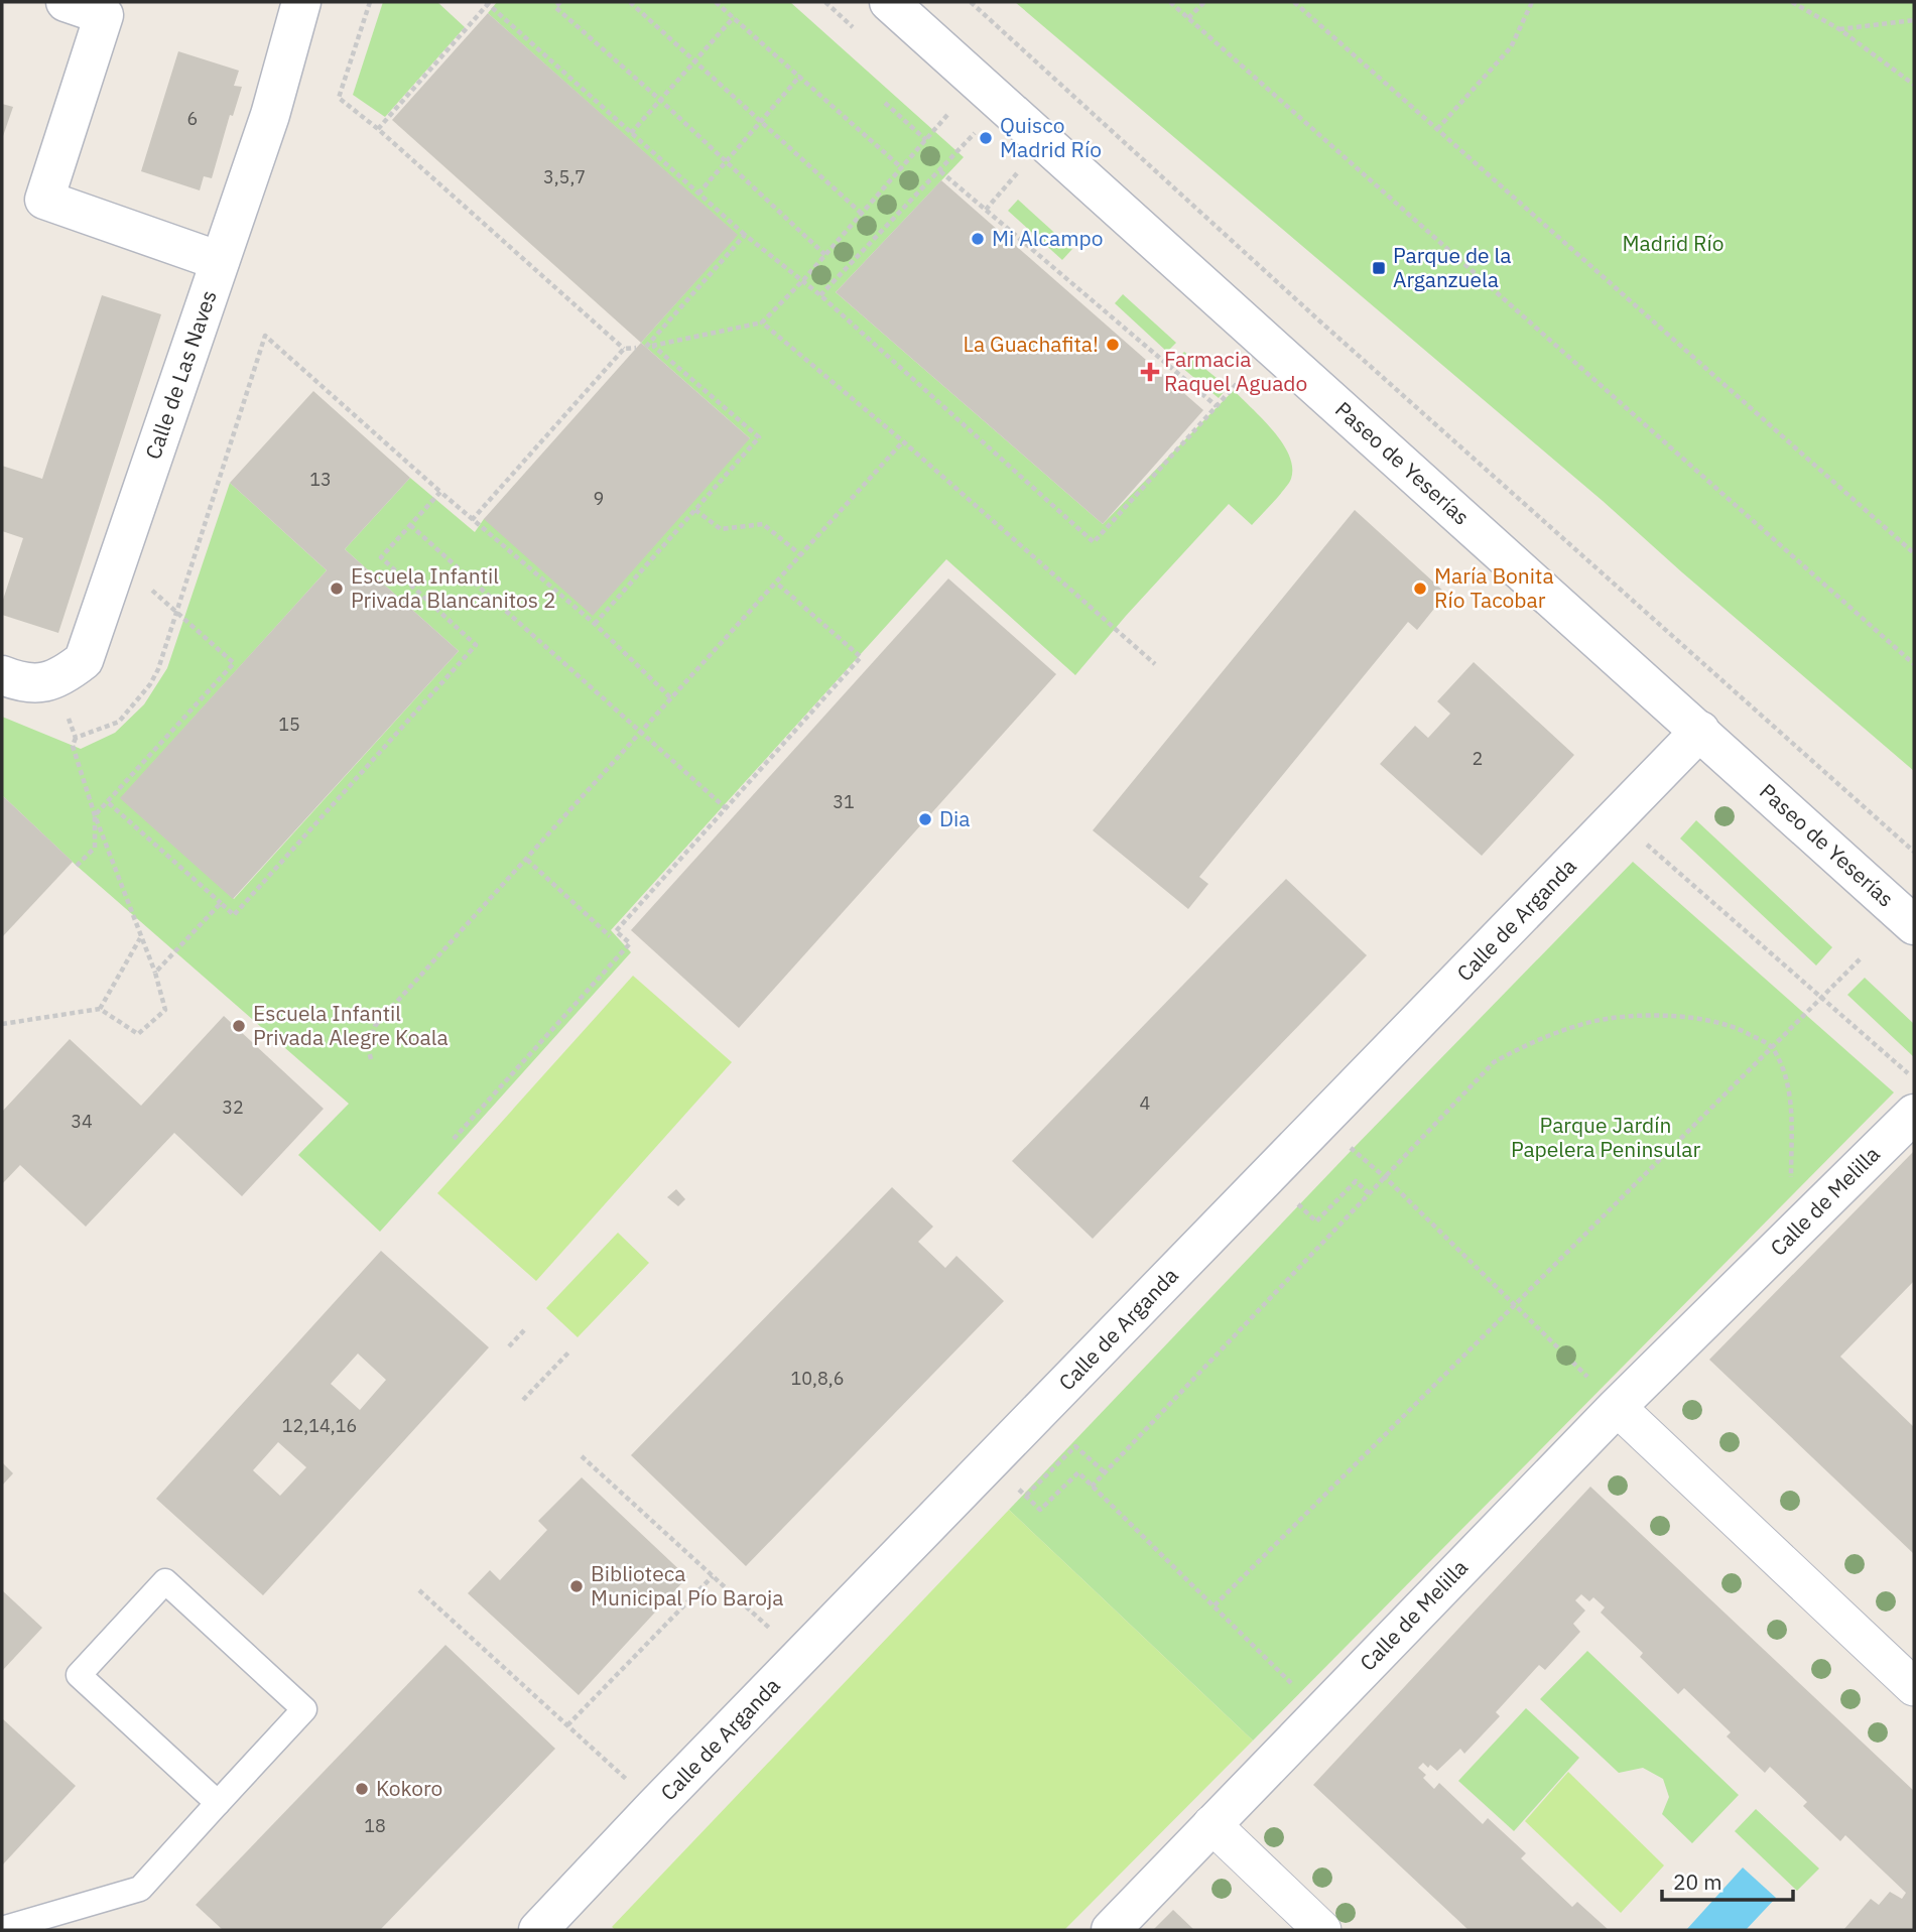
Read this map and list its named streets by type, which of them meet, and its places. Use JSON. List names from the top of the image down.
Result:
{
  "streets": {
    "street": [
      "Calle de Las Naves",
      "Paseo de Yeserías",
      "Calle de Arganda",
      "Calle de Melilla"
    ]
  },
  "crossings": [
    ["Paseo de Yeserías", "Calle de Arganda"]
  ],
  "parks": ["Madrid Río", "Parque Jardín Papelera Peninsular"],
  "places": {
    "other": [
      "Quisco Madrid Río",
      "Mi Alcampo",
      "La Guachafita!",
      "Escuela Infantil Privada Blancanitos 2",
      "María Bonita Río Tacobar",
      "Dia",
      "Escuela Infantil Privada Alegre Koala",
      "Biblioteca Municipal Pío Baroja",
      "Kokoro"
    ],
    "transit": ["Parque de la Arganzuela"],
    "health": ["Farmacia Raquel Aguado"]
  },
  "house_numbers": [
    "6",
    "3,5,7",
    "13",
    "9",
    "15",
    "2",
    "31",
    "4",
    "32",
    "34",
    "10,8,6",
    "12,14,16",
    "18"
  ],
  "scale_bar": "20 m"
}
